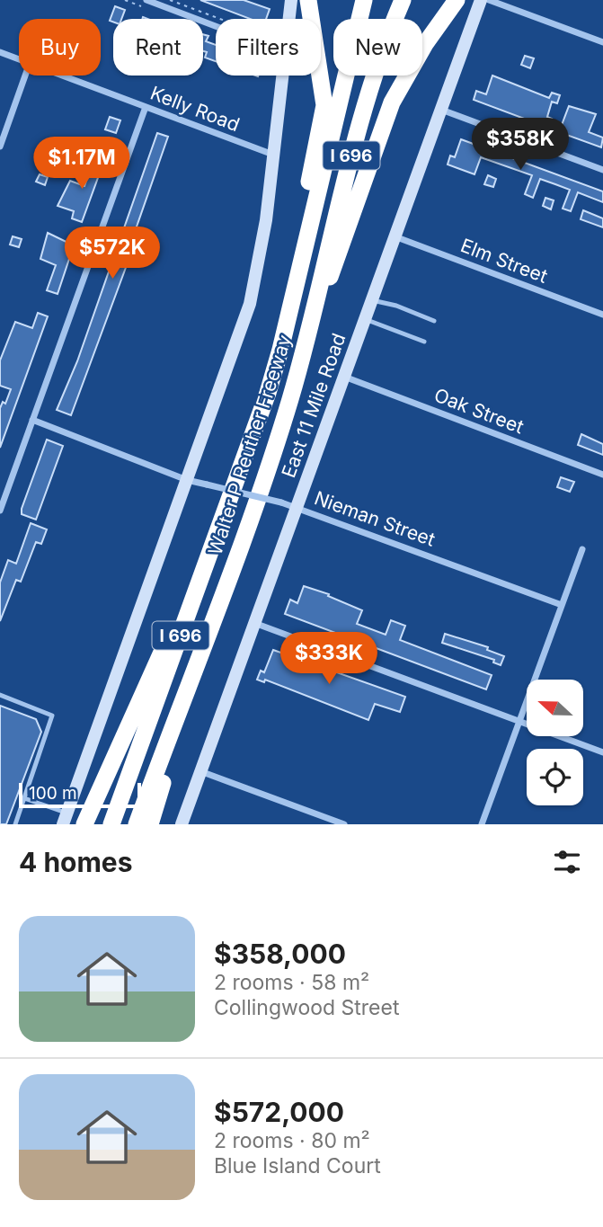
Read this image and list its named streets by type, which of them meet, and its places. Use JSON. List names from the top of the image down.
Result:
{
  "streets": {
    "highway": ["I 696", "Walter P Reuther Freeway"],
    "main road": ["East 11 Mile Road"],
    "street": [
      "Kelly Road",
      "Elm Street",
      "Oak Street",
      "Nieman Street"
    ]
  },
  "crossings": [
    ["Elm Street", "East 11 Mile Road"],
    ["East 11 Mile Road", "Oak Street"],
    ["East 11 Mile Road", "Nieman Street"]
  ],
  "scale_bar": "100 m",
  "north": "left",
  "page": {
    "chip": [
      "Buy",
      "Rent",
      "Filters",
      "New"
    ],
    "price": [
      "$358K",
      "$1.17M",
      "$572K",
      "$333K"
    ],
    "scale": "100 m",
    "heading": "4 homes",
    "list": [
      {
        "name": "$358,000",
        "note": "2 rooms · 58 m² · Collingwood Street"
      },
      {
        "name": "$572,000",
        "note": "2 rooms · 80 m² · Blue Island Court"
      }
    ]
  }
}
